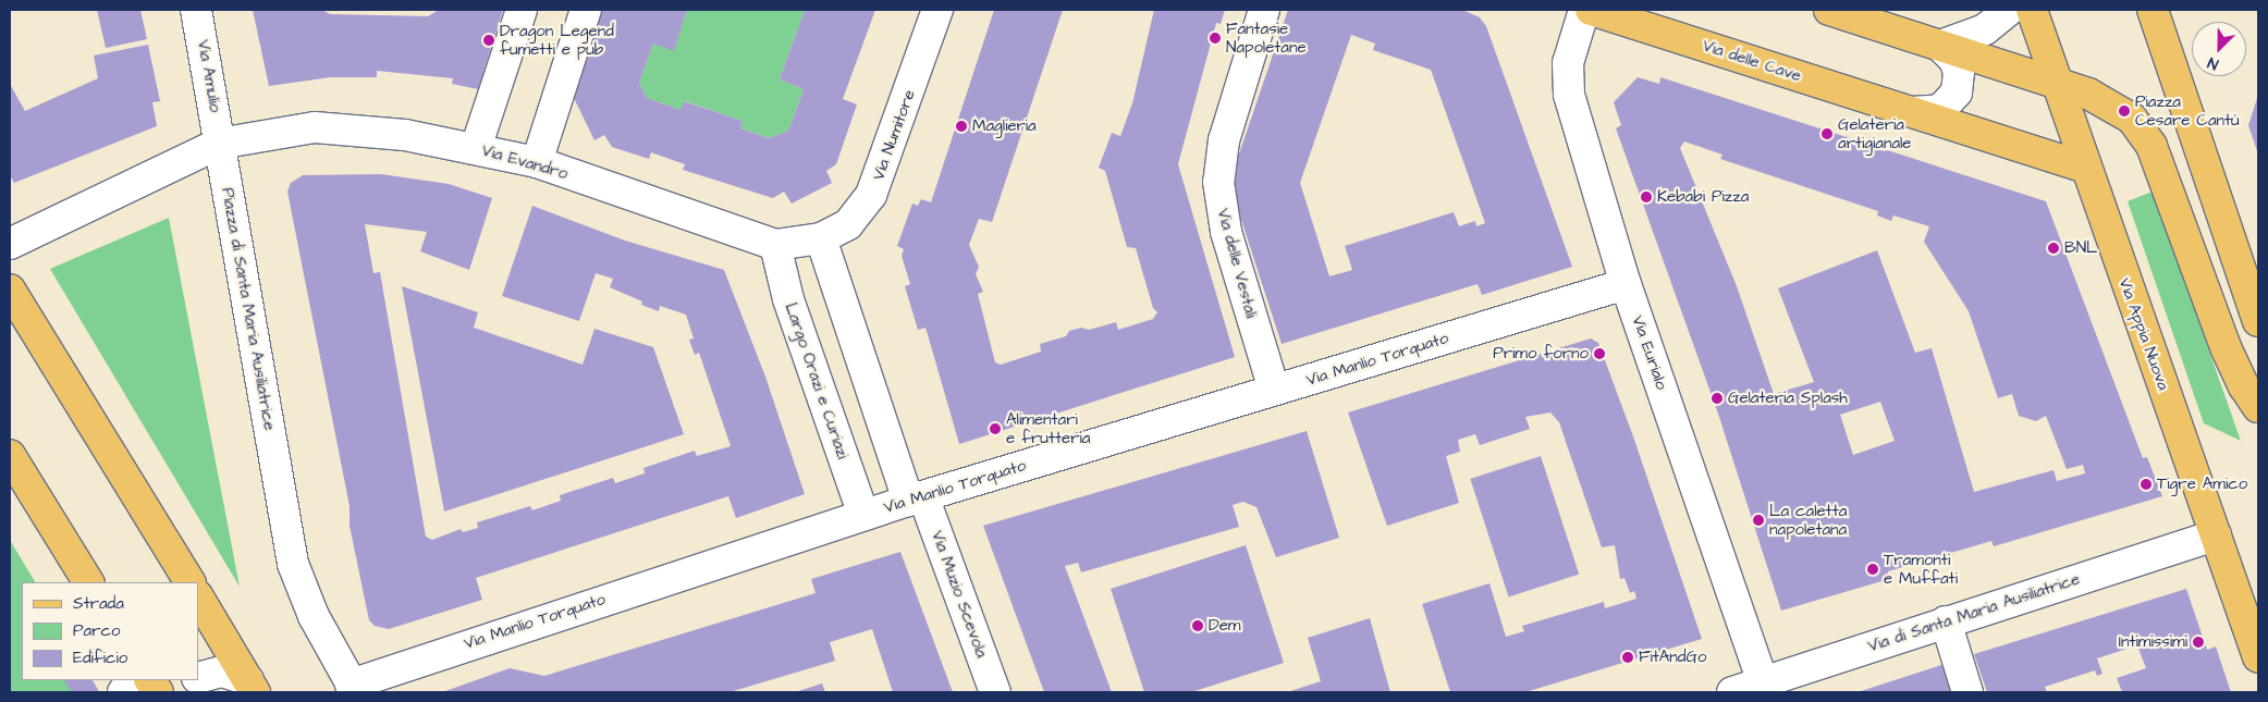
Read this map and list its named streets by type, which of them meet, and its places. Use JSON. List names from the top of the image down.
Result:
{
  "streets": {
    "main road": ["Via delle Cave", "Via Appia Nuova"],
    "street": [
      "Via Amulio",
      "Via Numitore",
      "Via Evandro",
      "Via delle Vestali",
      "Piazza di Santa Maria Ausiliatrice",
      "Via Eurialo",
      "Via Manlio Torquato",
      "Largo Orazi e Curiazi",
      "Via Muzio Scevola",
      "Via di Santa Maria Ausiliatrice"
    ]
  },
  "crossings": [
    ["Via delle Cave", "Via Appia Nuova"],
    ["Via Amulio", "Via Evandro"],
    ["Via Amulio", "Piazza di Santa Maria Ausiliatrice"],
    ["Via Numitore", "Via Evandro"],
    ["Via Evandro", "Piazza di Santa Maria Ausiliatrice"],
    ["Via Evandro", "Largo Orazi e Curiazi"],
    ["Via delle Vestali", "Via Manlio Torquato"],
    ["Piazza di Santa Maria Ausiliatrice", "Via Manlio Torquato"],
    ["Via Appia Nuova", "Via di Santa Maria Ausiliatrice"],
    ["Via Eurialo", "Via Manlio Torquato"],
    ["Via Eurialo", "Via di Santa Maria Ausiliatrice"],
    ["Via Manlio Torquato", "Largo Orazi e Curiazi"],
    ["Via Manlio Torquato", "Via Muzio Scevola"]
  ],
  "places": [
    "Fantasie Napoletane",
    "Dragon Legend fumetti e pub",
    "Piazza Cesare Cantù",
    "Maglieria",
    "Gelateria artigianale",
    "Kebabi Pizza",
    "BNL",
    "Primo forno",
    "Gelateria Splash",
    "Alimentari e frutteria",
    "Tigre Amico",
    "La caletta napoletana",
    "Tramonti e Muffati",
    "Dem",
    "Intimissimi",
    "FitAndGo"
  ],
  "legend": ["Strada", "Parco", "Edificio"],
  "north": "bottom left"
}
